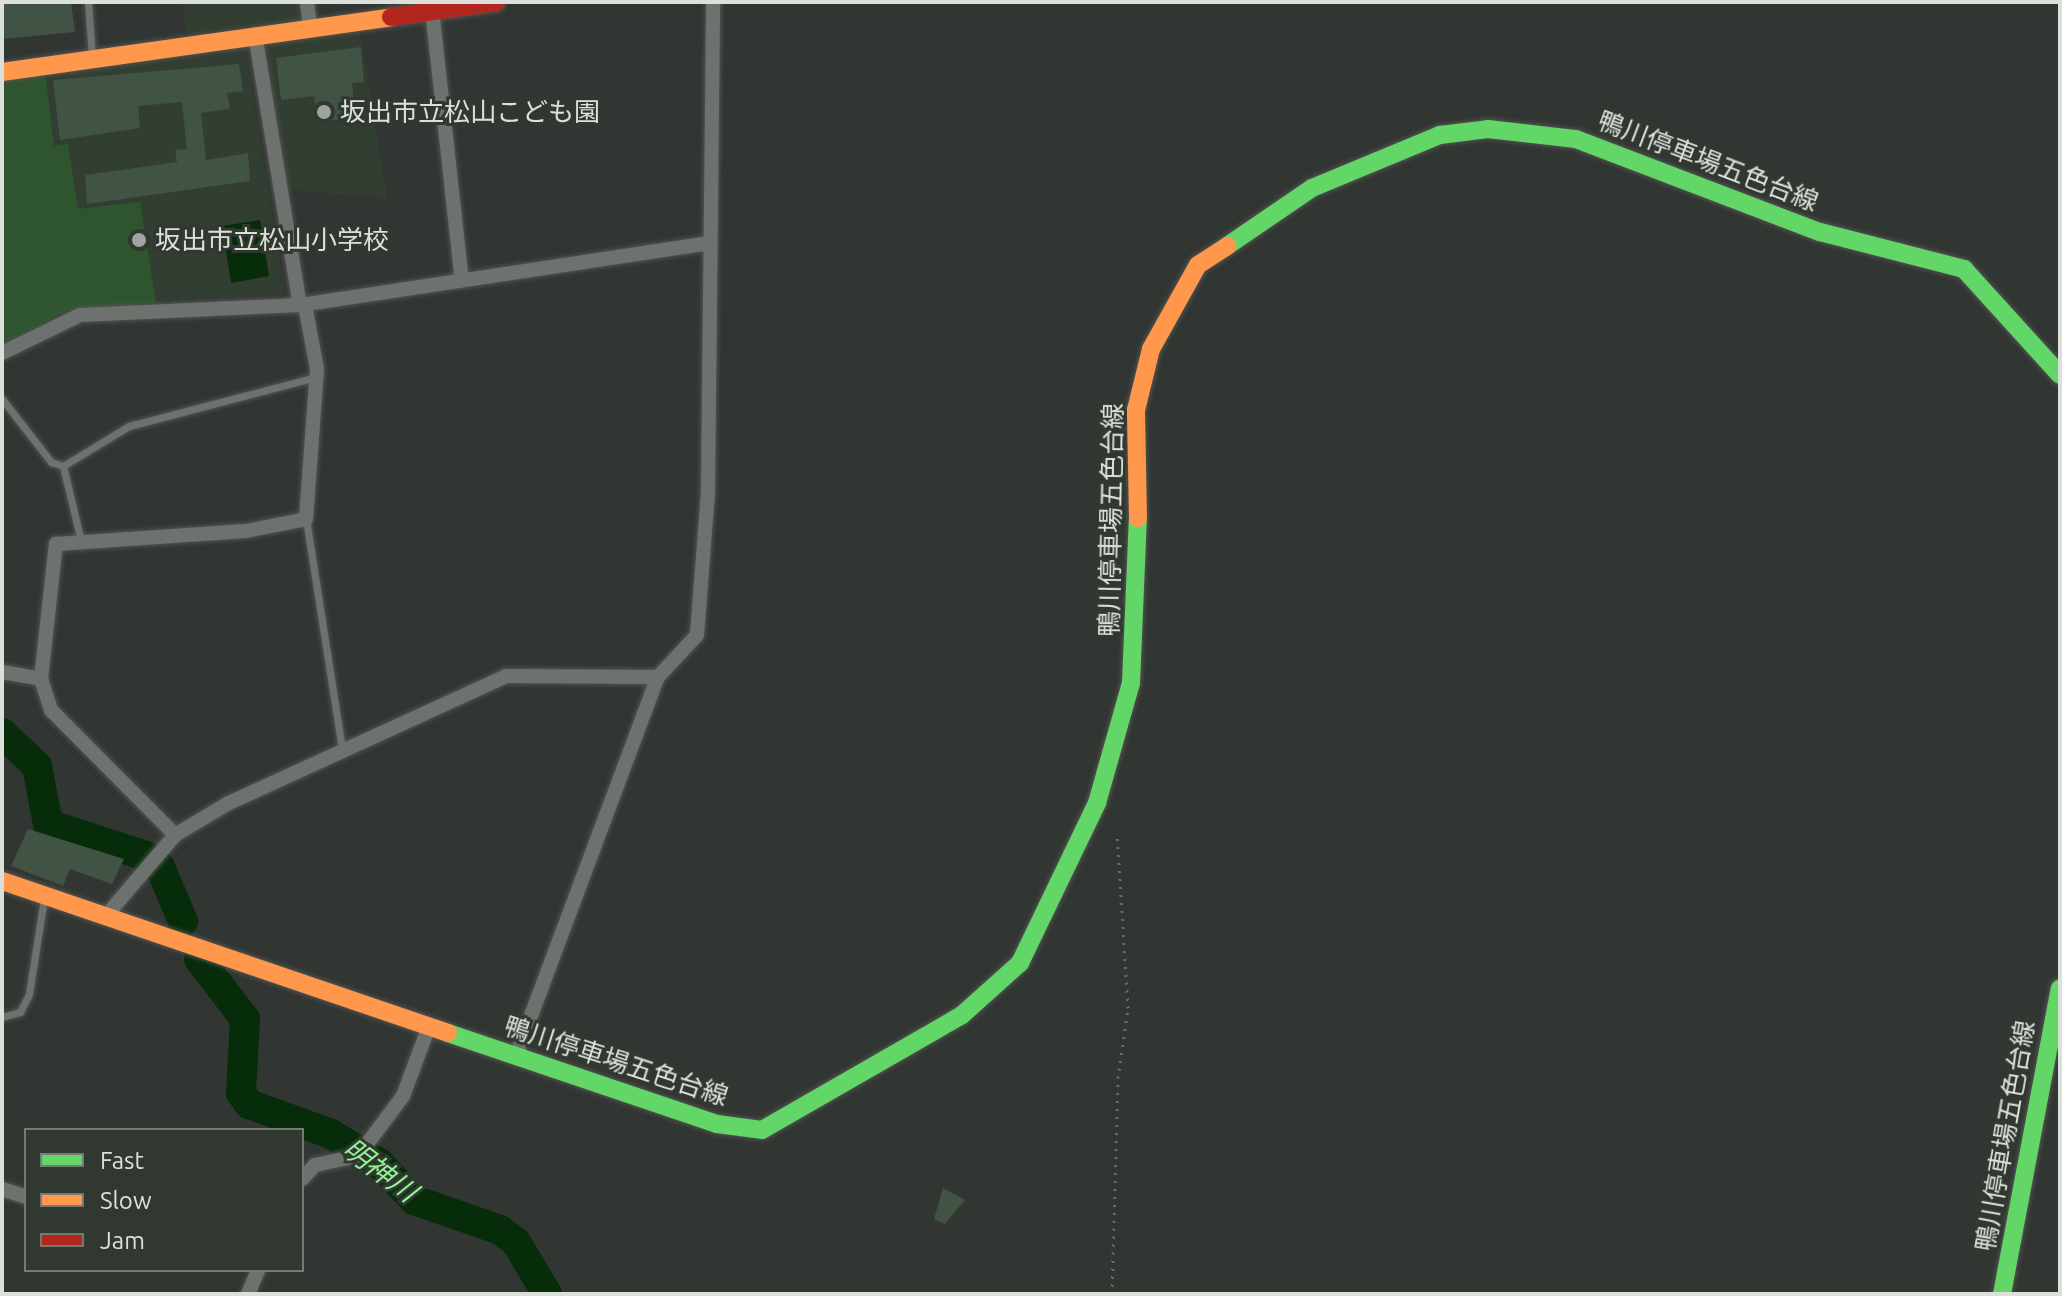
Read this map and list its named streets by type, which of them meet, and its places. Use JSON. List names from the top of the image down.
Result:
{
  "streets": {
    "main road": ["鴨川停車場五色台線"]
  },
  "water": ["明神川"],
  "places": ["坂出市立松山こども園", "坂出市立松山小学校"],
  "legend": ["Fast", "Slow", "Jam"]
}
